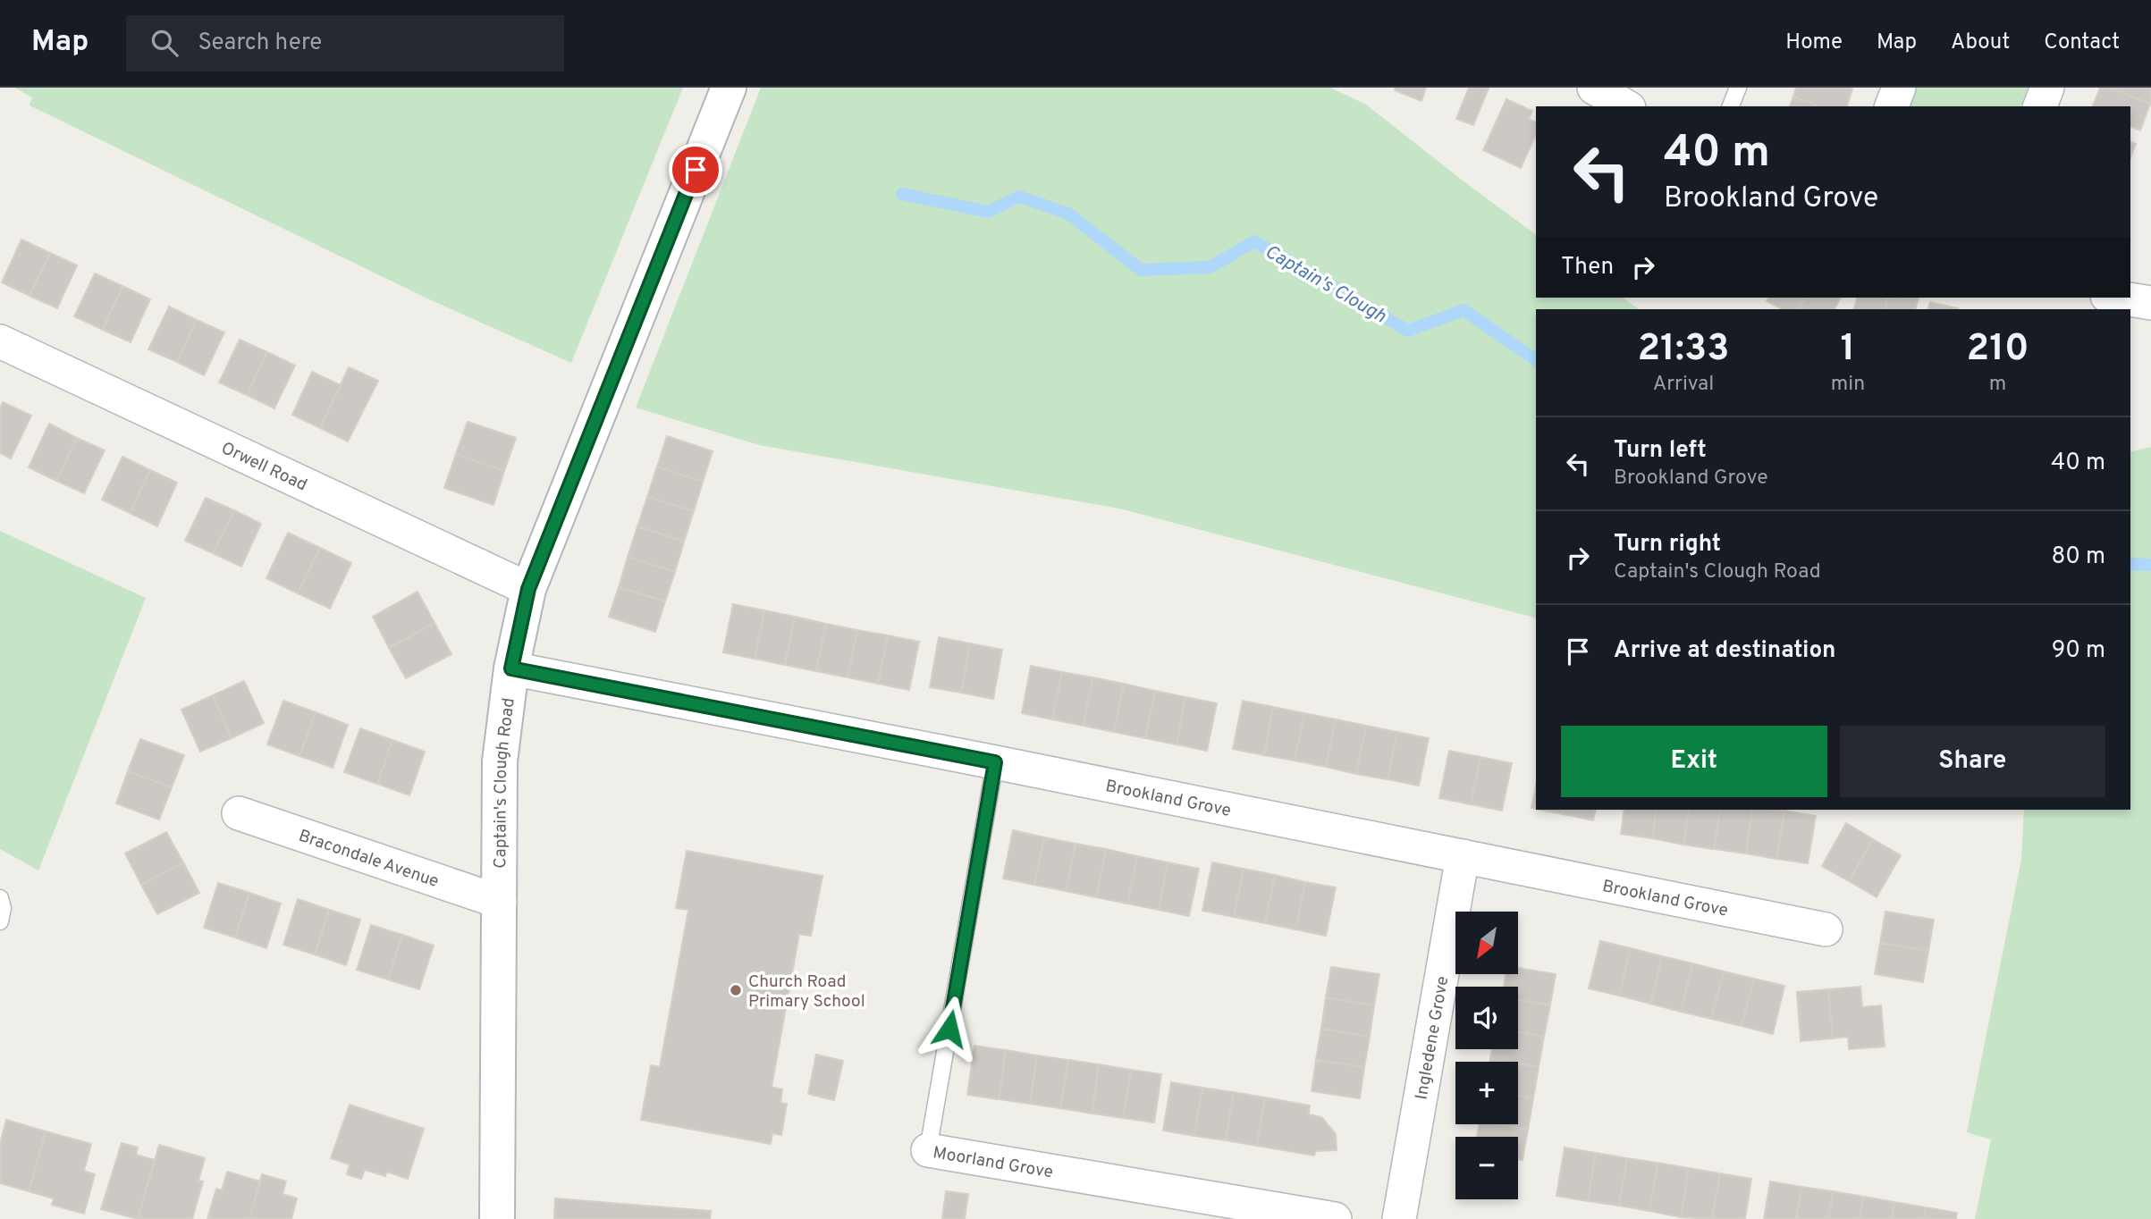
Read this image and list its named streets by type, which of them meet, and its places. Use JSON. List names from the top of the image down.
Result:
{
  "streets": {
    "street": [
      "Orwell Road",
      "Captain's Clough Road",
      "Brookland Grove",
      "Bracondale Avenue",
      "Ingledene Grove",
      "Moorland Grove"
    ]
  },
  "crossings": [
    ["Orwell Road", "Captain's Clough Road"],
    ["Captain's Clough Road", "Brookland Grove"],
    ["Captain's Clough Road", "Bracondale Avenue"],
    ["Brookland Grove", "Ingledene Grove"],
    ["Brookland Grove", "Moorland Grove"]
  ],
  "water": ["Captain's Clough"],
  "places": ["Church Road Primary School"],
  "north": "bottom left",
  "page": {
    "header": "Map",
    "search": "Search here",
    "nav": [
      "Home",
      "Map",
      "About",
      "Contact"
    ],
    "turn": ["40 m", "Brookland Grove"],
    "then": "Then",
    "eta": [
      "21:33",
      "Arrival",
      "1",
      "min",
      "210",
      "m"
    ],
    "list": [
      {
        "name": "Turn left",
        "note": "Brookland Grove",
        "value": "40 m"
      },
      {
        "name": "Turn right",
        "note": "Captain's Clough Road",
        "value": "80 m"
      },
      {
        "name": "Arrive at destination",
        "value": "90 m"
      }
    ],
    "buttons": ["Exit", "Share"],
    "map_buttons": ["+", "−"]
  }
}
